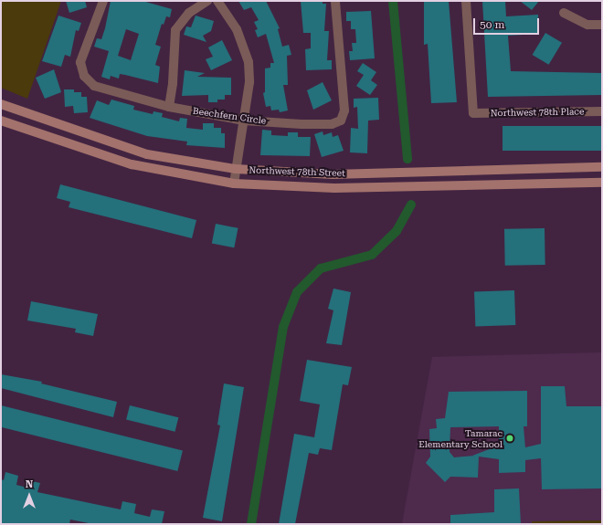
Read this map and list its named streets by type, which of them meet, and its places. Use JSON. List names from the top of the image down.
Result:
{
  "streets": {
    "street": ["Northwest 78th Place", "Beechfern Circle", "Northwest 78th Street"]
  },
  "places": ["Tamarac Elementary School"],
  "scale_bar": "50 m",
  "north": "top"
}
